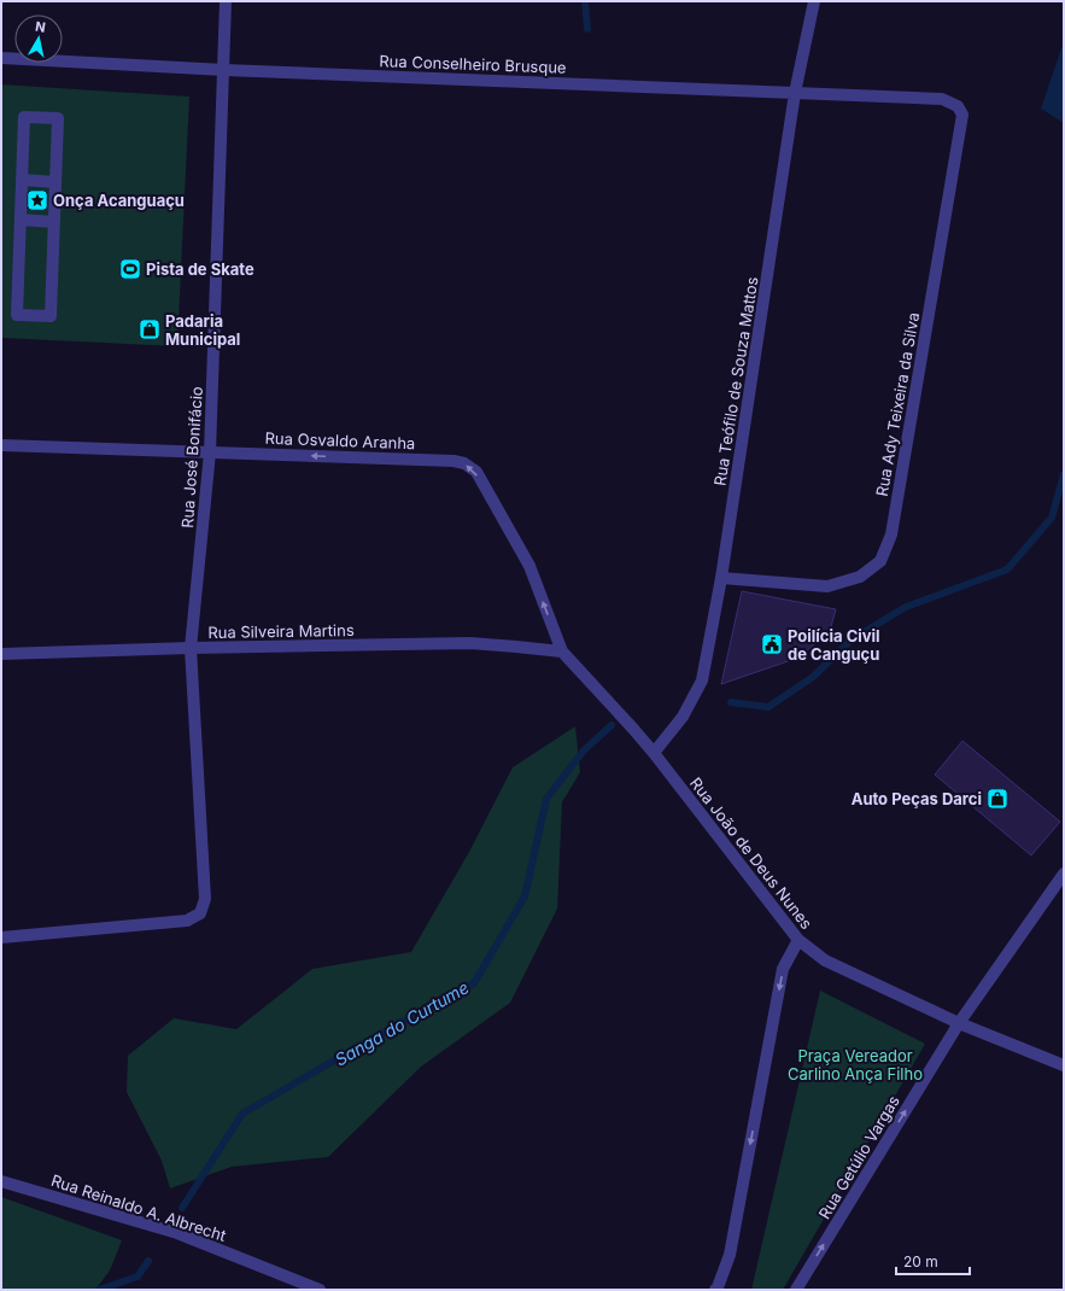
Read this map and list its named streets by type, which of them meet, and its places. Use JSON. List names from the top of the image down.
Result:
{
  "streets": {
    "street": [
      "Rua Conselheiro Brusque",
      "Rua Teófilo de Souza Mattos",
      "Rua Ady Teixeira da Silva",
      "Rua Osvaldo Aranha",
      "Rua José Bonifácio",
      "Rua Silveira Martins",
      "Rua João de Deus Nunes",
      "Rua Getúlio Vargas",
      "Rua Reinaldo A. Albrecht"
    ]
  },
  "crossings": [
    ["Rua Conselheiro Brusque", "Rua Teófilo de Souza Mattos"],
    ["Rua Conselheiro Brusque", "Rua Ady Teixeira da Silva"],
    ["Rua Conselheiro Brusque", "Rua José Bonifácio"],
    ["Rua Teófilo de Souza Mattos", "Rua Ady Teixeira da Silva"],
    ["Rua Teófilo de Souza Mattos", "Rua João de Deus Nunes"],
    ["Rua Osvaldo Aranha", "Rua José Bonifácio"],
    ["Rua Osvaldo Aranha", "Rua Silveira Martins"],
    ["Rua Osvaldo Aranha", "Rua João de Deus Nunes"],
    ["Rua José Bonifácio", "Rua Silveira Martins"],
    ["Rua Silveira Martins", "Rua João de Deus Nunes"],
    ["Rua João de Deus Nunes", "Rua Getúlio Vargas"]
  ],
  "one_way": ["Rua Osvaldo Aranha", "Rua Getúlio Vargas"],
  "water": ["Sanga do Curtume"],
  "parks": ["Praça Vereador Carlino Ança Filho"],
  "places": {
    "place": ["Onça Acanguaçu"],
    "sports": ["Pista de Skate"],
    "shop": ["Padaria Municipal", "Auto Peças Darci"],
    "public building": ["Poilícia Civil de Canguçu"]
  },
  "scale_bar": "20 m",
  "north": "top"
}
